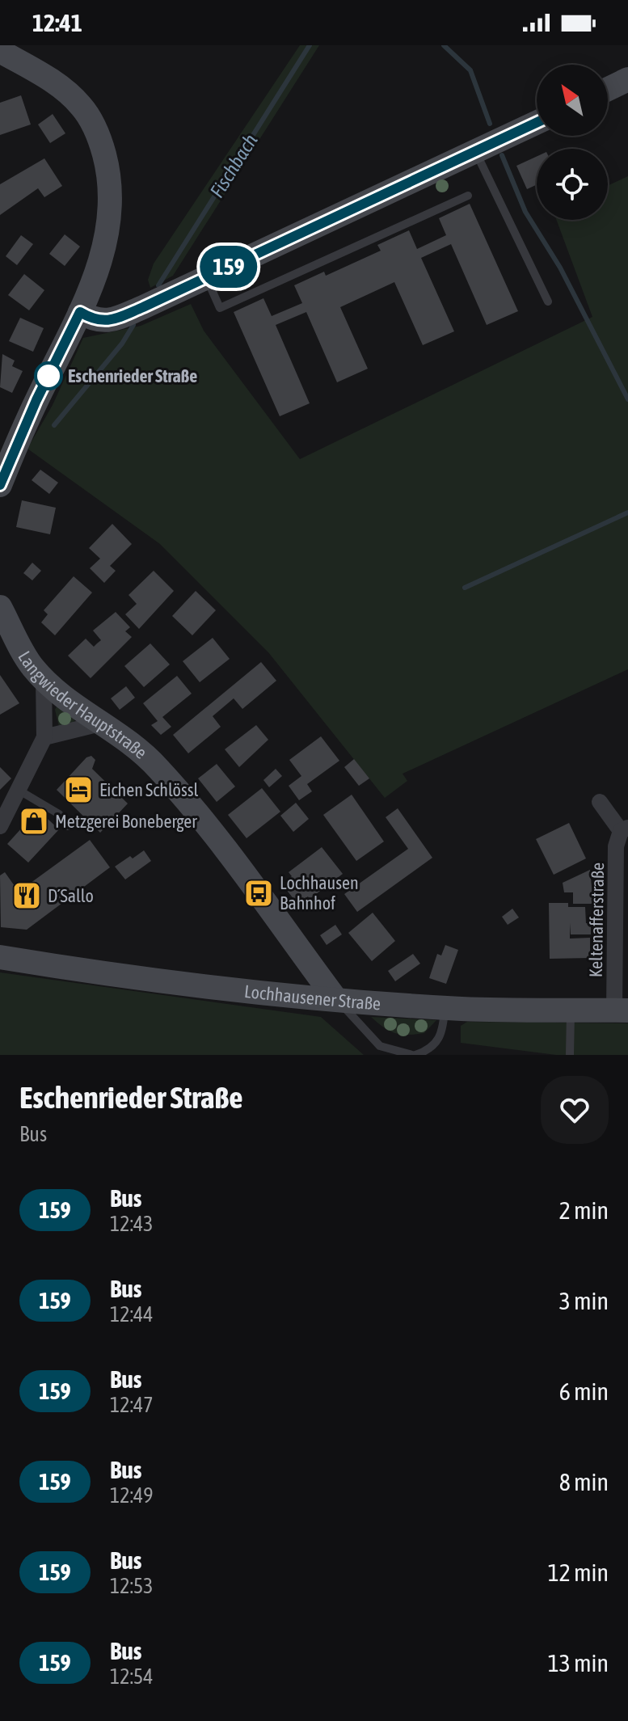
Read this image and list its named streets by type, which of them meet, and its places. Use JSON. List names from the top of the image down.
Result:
{
  "streets": {
    "street": ["Langwieder Hauptstraße", "Keltenafferstraße", "Lochhausener Straße"]
  },
  "crossings": [
    ["Langwieder Hauptstraße", "Lochhausener Straße"],
    ["Keltenafferstraße", "Lochhausener Straße"]
  ],
  "water": ["Fischbach"],
  "places": {
    "other": ["Eschenrieder Straße"],
    "hotel": ["Eichen Schlössl"],
    "shop": ["Metzgerei Boneberger"],
    "bus stop": ["Lochhausen Bahnhof"],
    "restaurant": ["D´Sallo"]
  },
  "lines": ["bus line 159"],
  "north": "top left",
  "page": {
    "status": "12:41",
    "on_map": "159",
    "heading": ["Eschenrieder Straße", "Bus"],
    "list": [
      {
        "mark": "159",
        "name": "Bus",
        "note": "12:43",
        "value": "2 min"
      },
      {
        "mark": "159",
        "name": "Bus",
        "note": "12:44",
        "value": "3 min"
      },
      {
        "mark": "159",
        "name": "Bus",
        "note": "12:47",
        "value": "6 min"
      },
      {
        "mark": "159",
        "name": "Bus",
        "note": "12:49",
        "value": "8 min"
      },
      {
        "mark": "159",
        "name": "Bus",
        "note": "12:53",
        "value": "12 min"
      },
      {
        "mark": "159",
        "name": "Bus",
        "note": "12:54",
        "value": "13 min"
      }
    ]
  }
}
